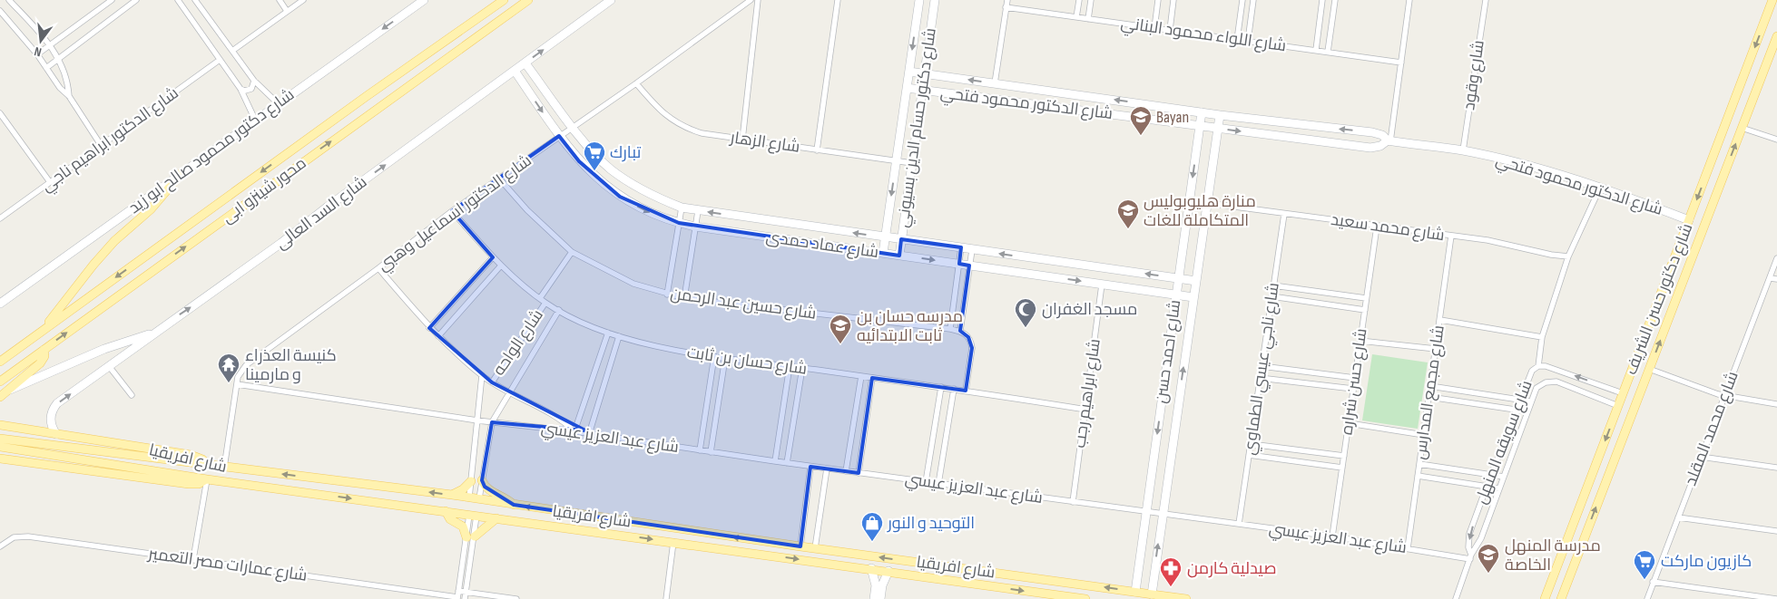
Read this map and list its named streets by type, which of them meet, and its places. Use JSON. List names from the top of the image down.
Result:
{
  "streets": {
    "main road": ["محور شينزو ابى", "شارع دكتور حسن الشريف", "شارع افريقيا"],
    "street": [
      "شارع اللواء محمود البناني",
      "شارع وقود",
      "شارع الدكتور محمود فتحي",
      "شارع دكتور حسام الدين بسيوني",
      "شارع الدكتور ابراهيم ناجي",
      "شارع الزهار",
      "شارع دكتور محمود صالح ابو زيد",
      "شارع السد العالى",
      "شارع الدكتور اسماعيل وهبي",
      "شارع محمد سعيد",
      "شارع عماد حمدى",
      "شارع حسين عبد الرحمن",
      "شارع الواحه",
      "شارع احمد حسن",
      "شارع حسان بن ثابت",
      "شارع ناجي عيسي الطماوي",
      "شارع حسن شراره",
      "شارع مجمع المدارس",
      "شارع ابراهيم رجب",
      "شارع محمد المقلد",
      "شارع عبد العزيز عيسي",
      "شارع سويقه المنهل",
      "شارع عمارات مصر التعمير"
    ]
  },
  "crossings": [
    ["شارع وقود", "شارع الدكتور محمود فتحي"],
    ["شارع الدكتور محمود فتحي", "شارع دكتور حسام الدين بسيوني"],
    ["شارع الدكتور محمود فتحي", "شارع دكتور حسن الشريف"],
    ["شارع الدكتور محمود فتحي", "شارع احمد حسن"],
    ["شارع دكتور حسام الدين بسيوني", "شارع الزهار"],
    ["شارع دكتور حسام الدين بسيوني", "شارع عماد حمدى"],
    ["شارع الزهار", "شارع الدكتور اسماعيل وهبي"],
    ["شارع السد العالى", "شارع عماد حمدى"],
    ["شارع السد العالى", "شارع افريقيا"],
    ["شارع الدكتور اسماعيل وهبي", "شارع عماد حمدى"],
    ["شارع الدكتور اسماعيل وهبي", "شارع حسين عبد الرحمن"],
    ["شارع الدكتور اسماعيل وهبي", "شارع حسان بن ثابت"],
    ["شارع الدكتور اسماعيل وهبي", "شارع افريقيا"],
    ["شارع محمد سعيد", "شارع احمد حسن"],
    ["شارع محمد سعيد", "شارع ناجي عيسي الطماوي"],
    ["شارع محمد سعيد", "شارع حسن شراره"],
    ["شارع محمد سعيد", "شارع مجمع المدارس"],
    ["شارع عماد حمدى", "شارع احمد حسن"],
    ["شارع عماد حمدى", "شارع ابراهيم رجب"],
    ["شارع دكتور حسن الشريف", "شارع سويقه المنهل"],
    ["شارع الواحه", "شارع حسان بن ثابت"],
    ["شارع الواحه", "شارع عبد العزيز عيسي"],
    ["شارع الواحه", "شارع افريقيا"],
    ["شارع احمد حسن", "شارع عبد العزيز عيسي"],
    ["شارع احمد حسن", "شارع افريقيا"],
    ["شارع حسان بن ثابت", "شارع ابراهيم رجب"],
    ["شارع ناجي عيسي الطماوي", "شارع عبد العزيز عيسي"],
    ["شارع حسن شراره", "شارع عبد العزيز عيسي"],
    ["شارع مجمع المدارس", "شارع عبد العزيز عيسي"],
    ["شارع ابراهيم رجب", "شارع عبد العزيز عيسي"],
    ["شارع عبد العزيز عيسي", "شارع سويقه المنهل"]
  ],
  "one_way": ["شارع السد العالى"],
  "places": {
    "school or university": [
      "Bayan",
      "منارة هليوبوليس المتكاملة للغات",
      "مدرسه حسان بن ثابت الابتدائيه",
      "مدرسة المنهل الخاصة"
    ],
    "supermarket": ["تبارك", "كازيون ماركت"],
    "mosque": ["مسجد الغفران"],
    "temple": ["كنيسة العذراء و مارمينا"],
    "shop": ["التوحيد و النور"],
    "pharmacy": ["صيدلية كارمن"]
  },
  "north": "bottom"
}
